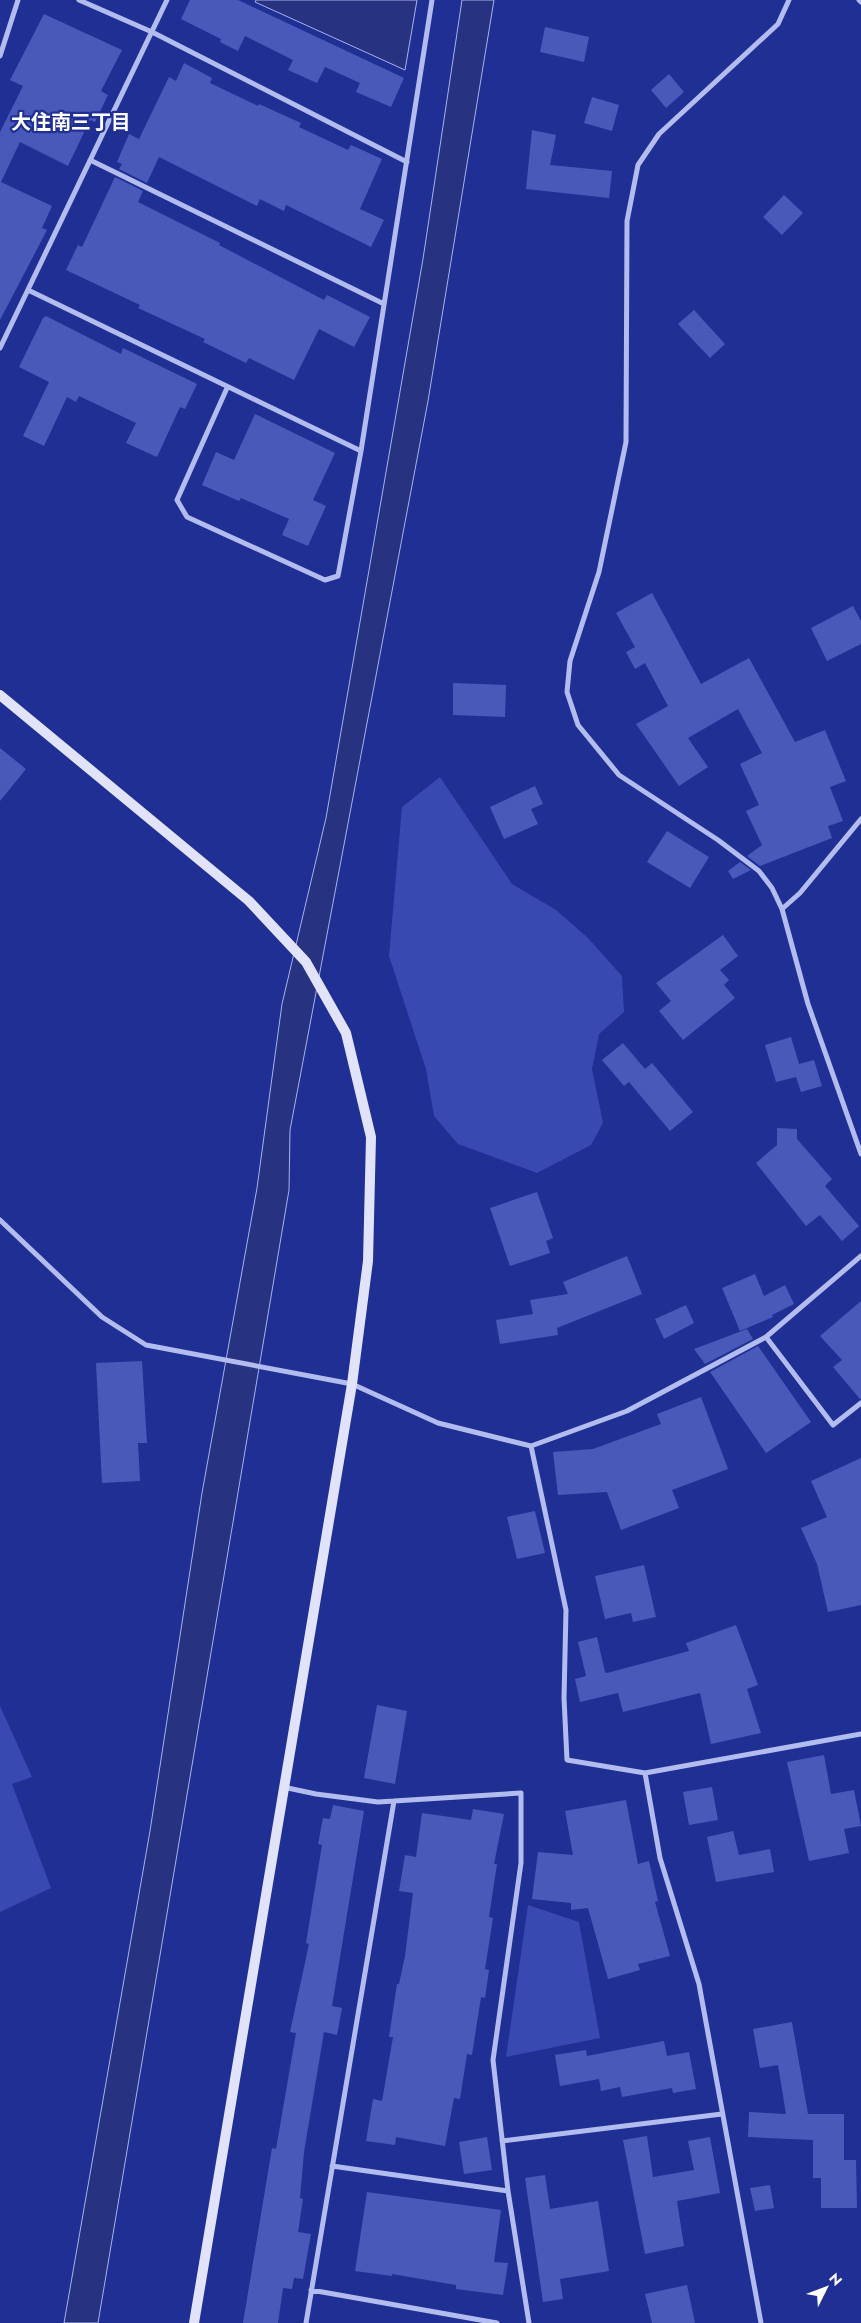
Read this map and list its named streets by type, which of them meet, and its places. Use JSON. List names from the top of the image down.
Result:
{
  "districts": ["大住南三丁目"],
  "north": "top right"
}
